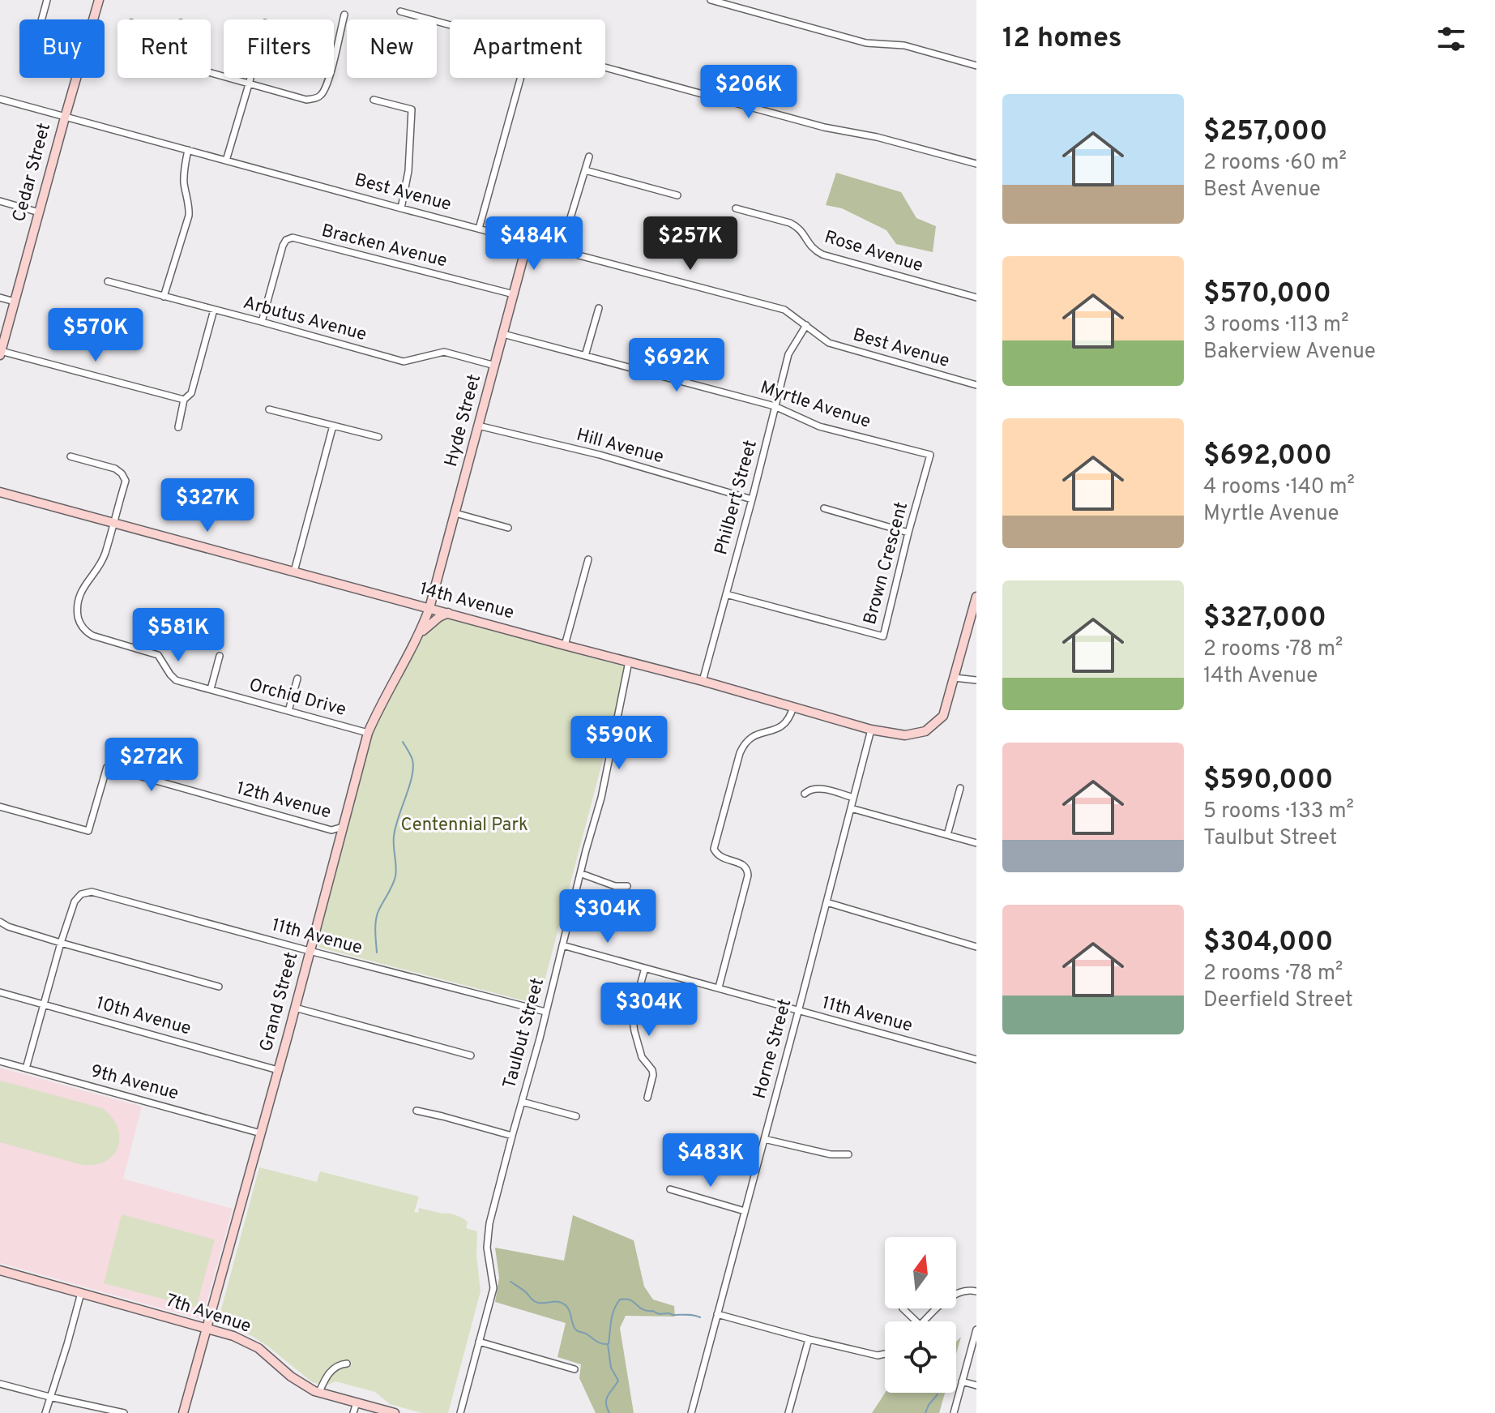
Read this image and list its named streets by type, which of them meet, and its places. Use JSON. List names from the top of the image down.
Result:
{
  "streets": {
    "street": [
      "Cedar Street",
      "Best Avenue",
      "Bracken Avenue",
      "Rose Avenue",
      "Arbutus Avenue",
      "Myrtle Avenue",
      "Hyde Street",
      "Hill Avenue",
      "Philbert Street",
      "Brown Crescent",
      "14th Avenue",
      "Orchid Drive",
      "12th Avenue",
      "11th Avenue",
      "Grand Street",
      "10th Avenue",
      "Taulbut Street",
      "Horne Street",
      "9th Avenue",
      "7th Avenue"
    ]
  },
  "crossings": [
    ["Cedar Street", "Best Avenue"],
    ["Best Avenue", "Hyde Street"],
    ["Best Avenue", "Philbert Street"],
    ["Bracken Avenue", "Arbutus Avenue"],
    ["Bracken Avenue", "Hyde Street"],
    ["Arbutus Avenue", "Hyde Street"],
    ["Myrtle Avenue", "Hyde Street"],
    ["Myrtle Avenue", "Philbert Street"],
    ["Myrtle Avenue", "Brown Crescent"],
    ["Hyde Street", "Hill Avenue"],
    ["Hyde Street", "14th Avenue"],
    ["Hyde Street", "Grand Street"],
    ["Hill Avenue", "Philbert Street"],
    ["Philbert Street", "Brown Crescent"],
    ["Philbert Street", "14th Avenue"],
    ["14th Avenue", "Orchid Drive"],
    ["14th Avenue", "Grand Street"],
    ["14th Avenue", "Taulbut Street"],
    ["14th Avenue", "Horne Street"],
    ["Orchid Drive", "Grand Street"],
    ["12th Avenue", "Grand Street"],
    ["11th Avenue", "Grand Street"],
    ["11th Avenue", "Taulbut Street"],
    ["11th Avenue", "Horne Street"],
    ["Grand Street", "10th Avenue"],
    ["Grand Street", "9th Avenue"],
    ["Grand Street", "7th Avenue"]
  ],
  "parks": ["Centennial Park"],
  "north": "top",
  "page": {
    "heading": "12 homes",
    "chip": [
      "Buy",
      "Rent",
      "Filters",
      "New",
      "Apartment"
    ],
    "price": [
      "$206K",
      "$484K",
      "$257K",
      "$570K",
      "$692K",
      "$327K",
      "$581K",
      "$590K",
      "$272K",
      "$304K",
      "$304K",
      "$483K"
    ],
    "list": [
      {
        "name": "$257,000",
        "note": "2 rooms · 60 m² · Best Avenue"
      },
      {
        "name": "$570,000",
        "note": "3 rooms · 113 m² · Bakerview Avenue"
      },
      {
        "name": "$692,000",
        "note": "4 rooms · 140 m² · Myrtle Avenue"
      },
      {
        "name": "$327,000",
        "note": "2 rooms · 78 m² · 14th Avenue"
      },
      {
        "name": "$590,000",
        "note": "5 rooms · 133 m² · Taulbut Street"
      },
      {
        "name": "$304,000",
        "note": "2 rooms · 78 m² · Deerfield Street"
      }
    ]
  }
}
